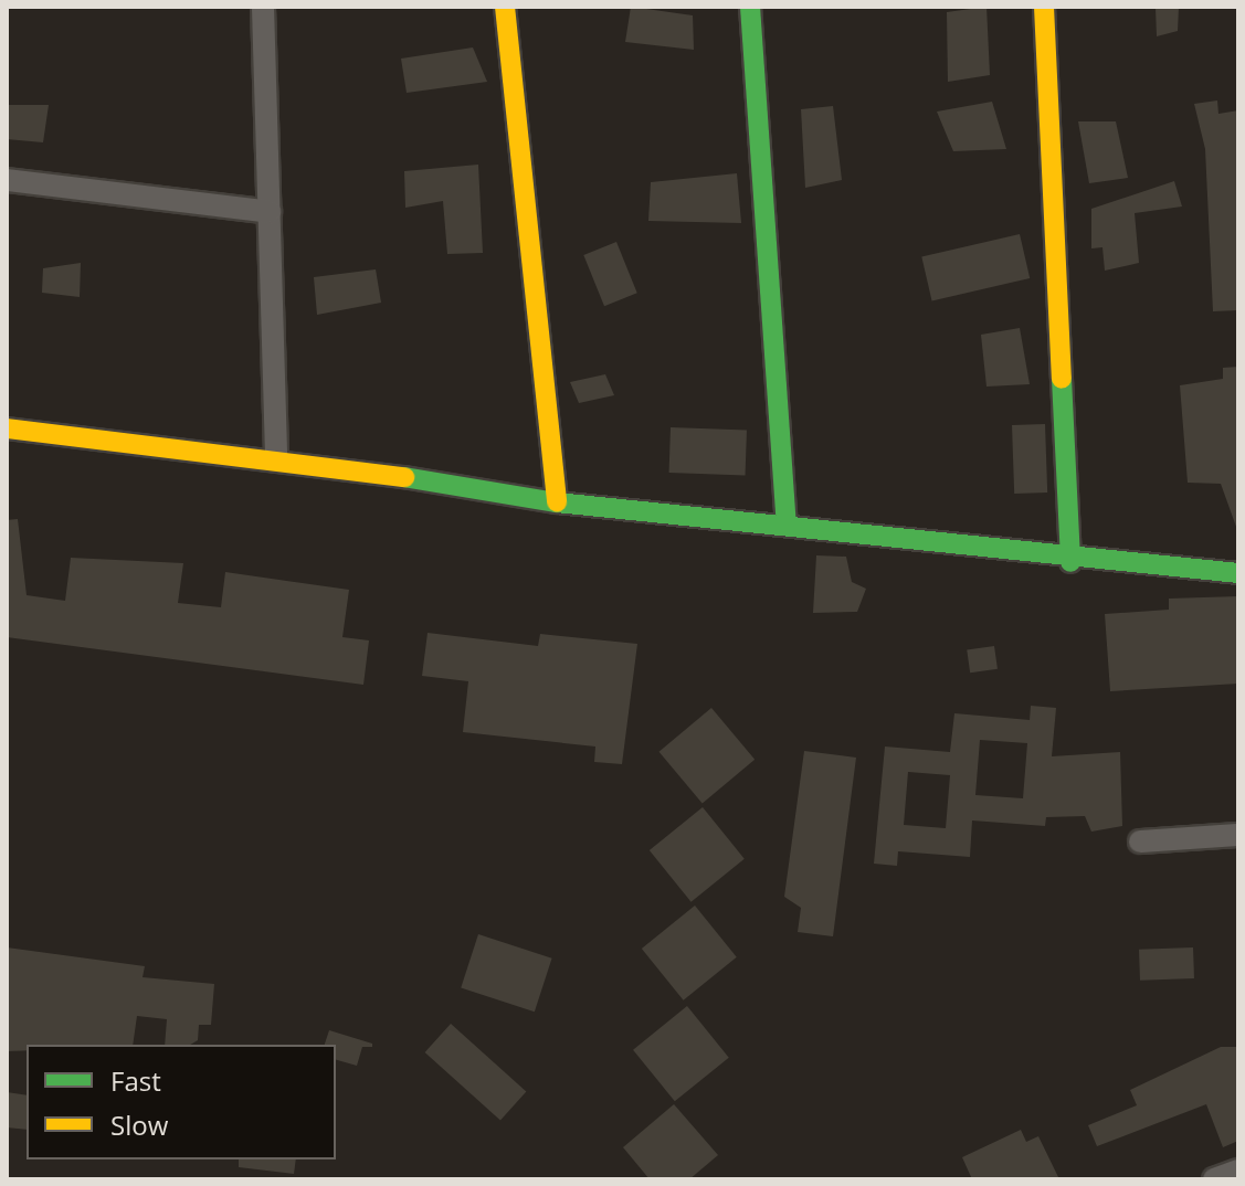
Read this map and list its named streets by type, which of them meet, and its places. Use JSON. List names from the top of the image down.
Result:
{
  "legend": ["Fast", "Slow"]
}
